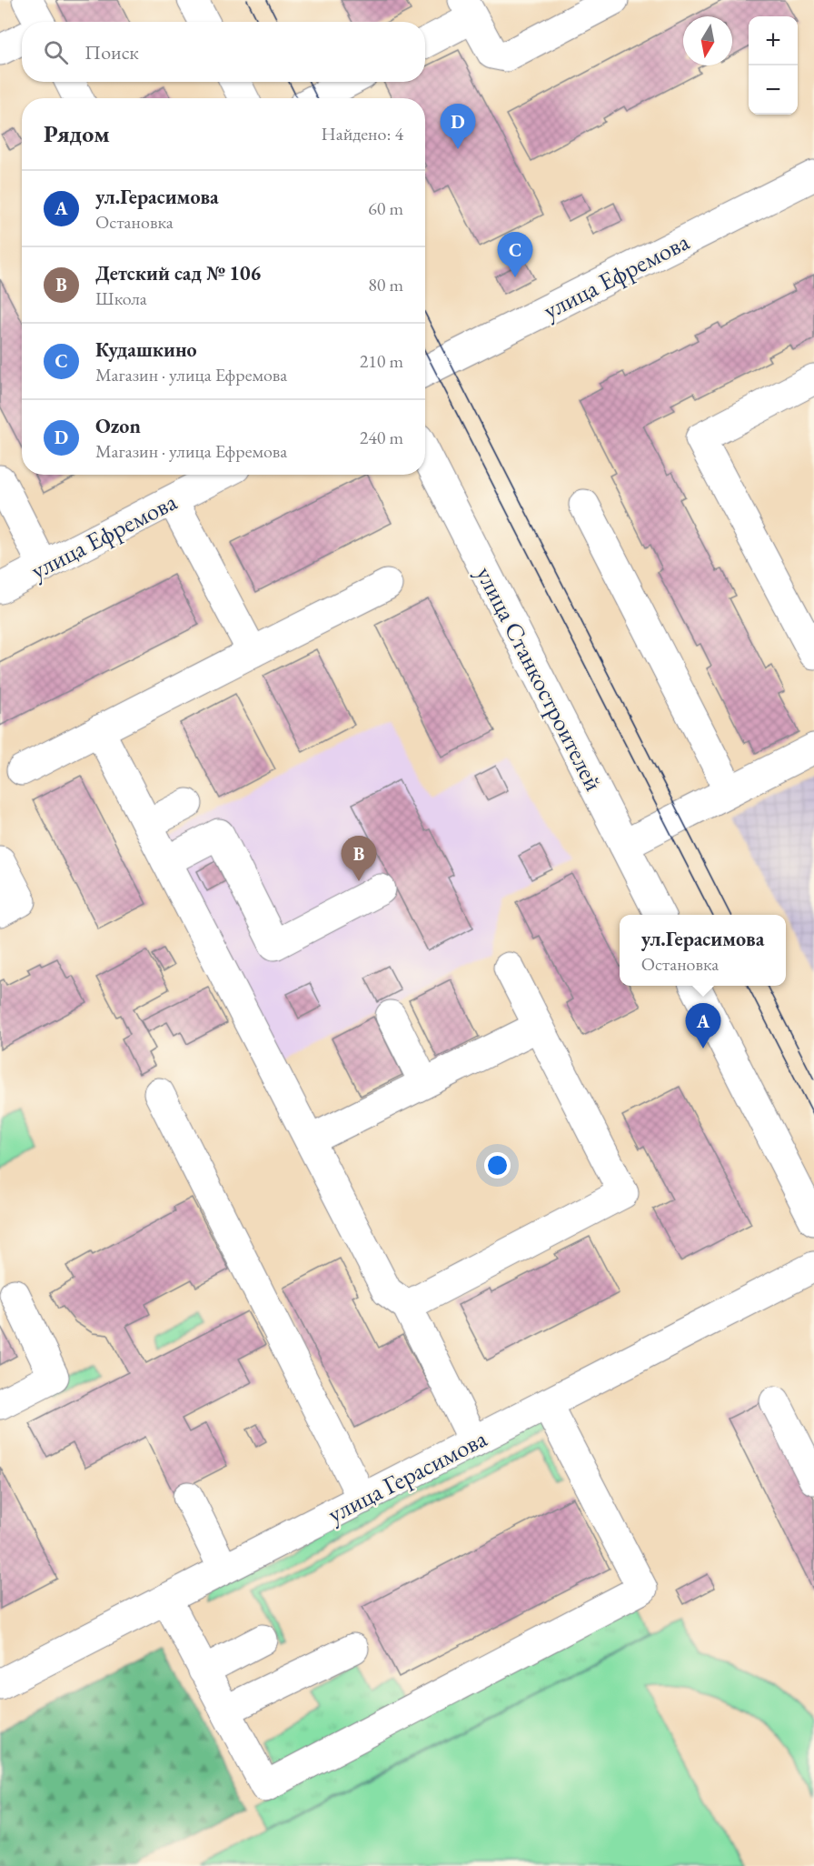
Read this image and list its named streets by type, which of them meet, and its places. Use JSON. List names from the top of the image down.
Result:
{
  "streets": {
    "street": ["улица Ефремова", "улица Станкостроителей", "улица Герасимова"]
  },
  "north": "bottom",
  "page": {
    "map_buttons": ["+", "−"],
    "search": "Поиск",
    "heading": ["Рядом", "Найдено: 4"],
    "pins": [
      "D",
      "C",
      "B",
      "A"
    ],
    "list": [
      {
        "mark": "A",
        "name": "ул.Герасимова",
        "note": "Остановка",
        "value": "60 m"
      },
      {
        "mark": "B",
        "name": "Детский сад № 106",
        "note": "Школа",
        "value": "80 m"
      },
      {
        "mark": "C",
        "name": "Кудашкино",
        "note": "Магазин · улица Ефремова",
        "value": "210 m"
      },
      {
        "mark": "D",
        "name": "Ozon",
        "note": "Магазин · улица Ефремова",
        "value": "240 m"
      }
    ],
    "popup": ["ул.Герасимова", "Остановка"]
  }
}
